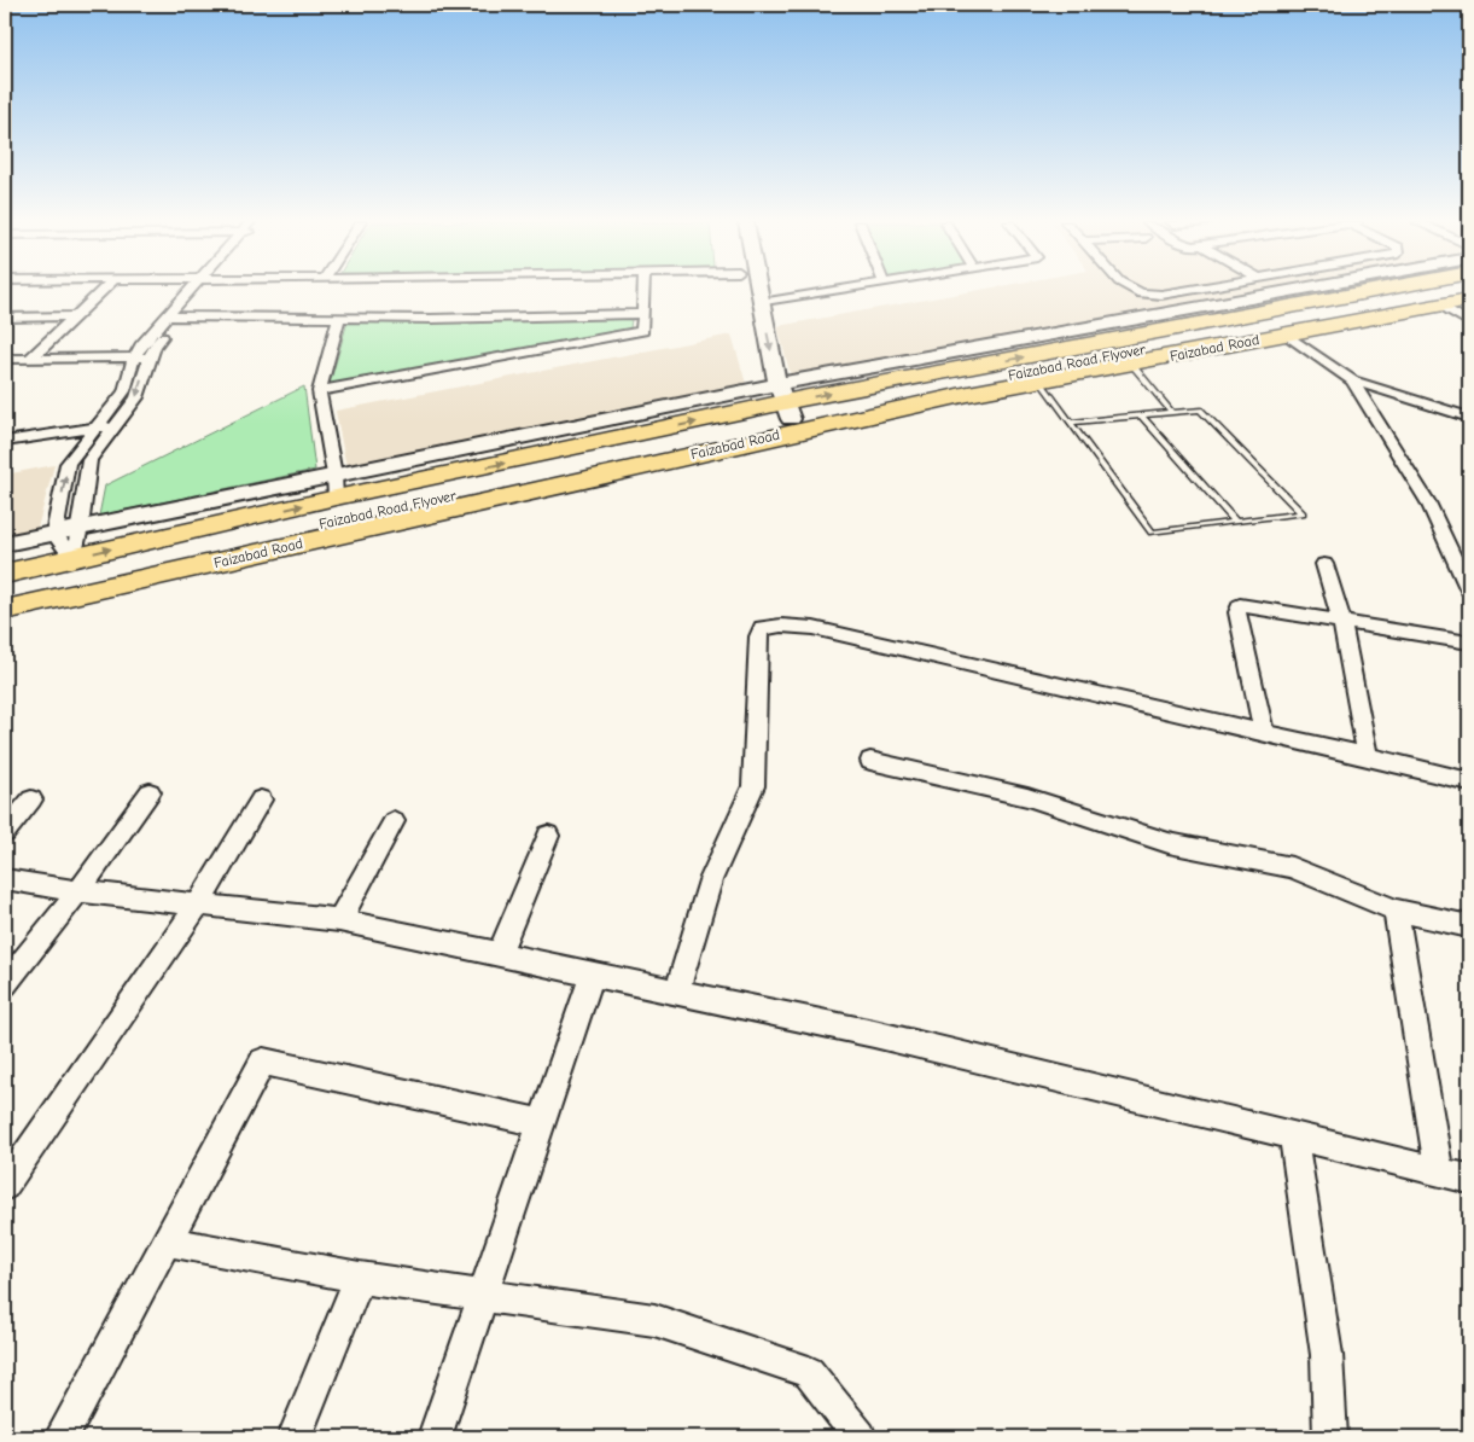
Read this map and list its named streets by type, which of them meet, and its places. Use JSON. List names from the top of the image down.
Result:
{
  "streets": {
    "highway": ["Faizabad Road", "Faizabad Road Flyover"]
  }
}
